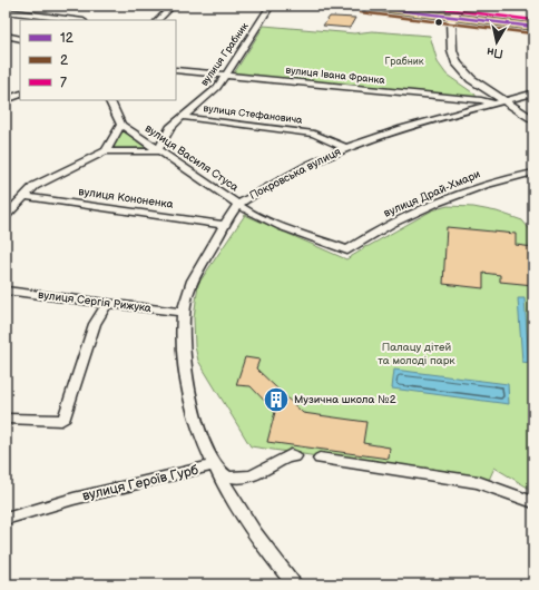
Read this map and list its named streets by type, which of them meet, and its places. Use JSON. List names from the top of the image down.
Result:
{
  "streets": {
    "street": [
      "вулиця Грабник",
      "вулиця Івана Франка",
      "вулиця Стефановича",
      "вулиця Василя Стуса",
      "Покровська вулиця",
      "вулиця Драй-Хмари",
      "вулиця Кононенка",
      "вулиця Сергія Рижука",
      "вулиця Героїв Гурб"
    ]
  },
  "crossings": [
    ["вулиця Грабник", "вулиця Івана Франка"],
    ["вулиця Грабник", "вулиця Стефановича"],
    ["вулиця Грабник", "вулиця Василя Стуса"],
    ["вулиця Івана Франка", "Покровська вулиця"],
    ["вулиця Стефановича", "Покровська вулиця"],
    ["вулиця Василя Стуса", "Покровська вулиця"],
    ["вулиця Василя Стуса", "вулиця Драй-Хмари"],
    ["Покровська вулиця", "вулиця Кононенка"],
    ["Покровська вулиця", "вулиця Сергія Рижука"],
    ["Покровська вулиця", "вулиця Героїв Гурб"]
  ],
  "parks": ["Грабник", "Палацу дітей та молоді парк"],
  "places": {
    "building": ["Музична школа №2"]
  },
  "lines": ["transit line 12", "transit line 7", "transit line 2"],
  "legend": ["12", "2", "7"],
  "north": "bottom"
}
